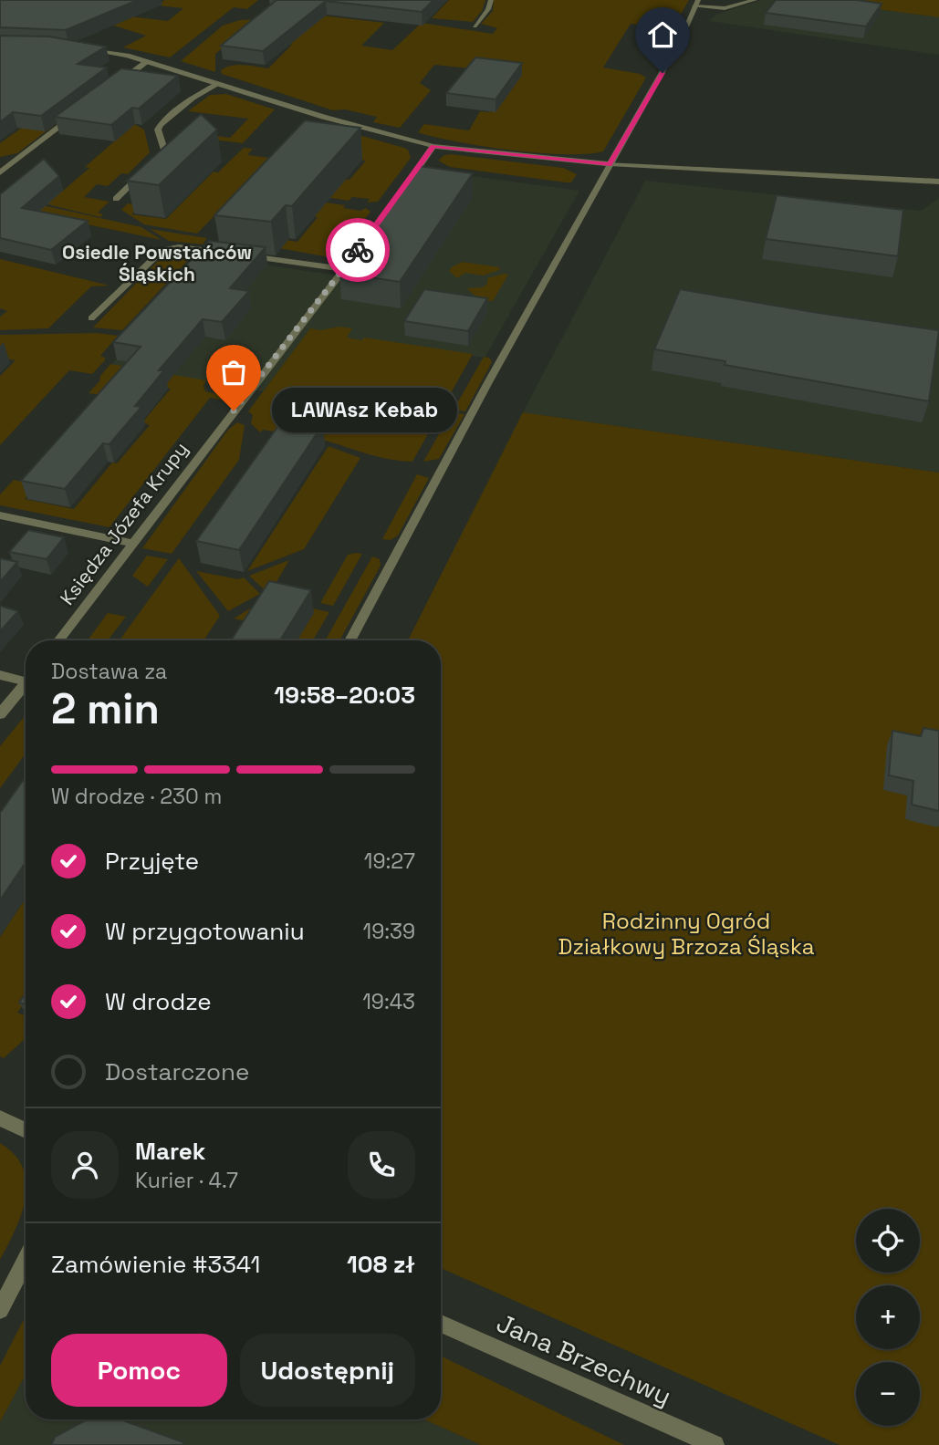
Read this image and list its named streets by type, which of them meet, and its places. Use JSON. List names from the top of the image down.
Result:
{
  "streets": {
    "street": ["Księdza Józefa Krupy", "Jana Brzechwy"]
  },
  "districts": ["Osiedle Powstańców Śląskich"],
  "parks": ["Rodzinny Ogród Działkowy Brzoza Śląska"],
  "places": ["LAWAsz Kebab"],
  "page": {
    "bubble": "LAWAsz Kebab",
    "heading": ["2 min", "Dostawa za", "19:58–20:03"],
    "panel": [
      "Marek",
      "Kurier · 4.7",
      "Zamówienie #3341",
      "108 zł"
    ],
    "bar": "W drodze · 230 m",
    "list": [
      ["Przyjęte", "19:27"],
      ["W przygotowaniu", "19:39"],
      ["W drodze", "19:43"],
      "Dostarczone"
    ],
    "map_buttons": ["+", "−"],
    "buttons": ["Pomoc", "Udostępnij"]
  }
}
